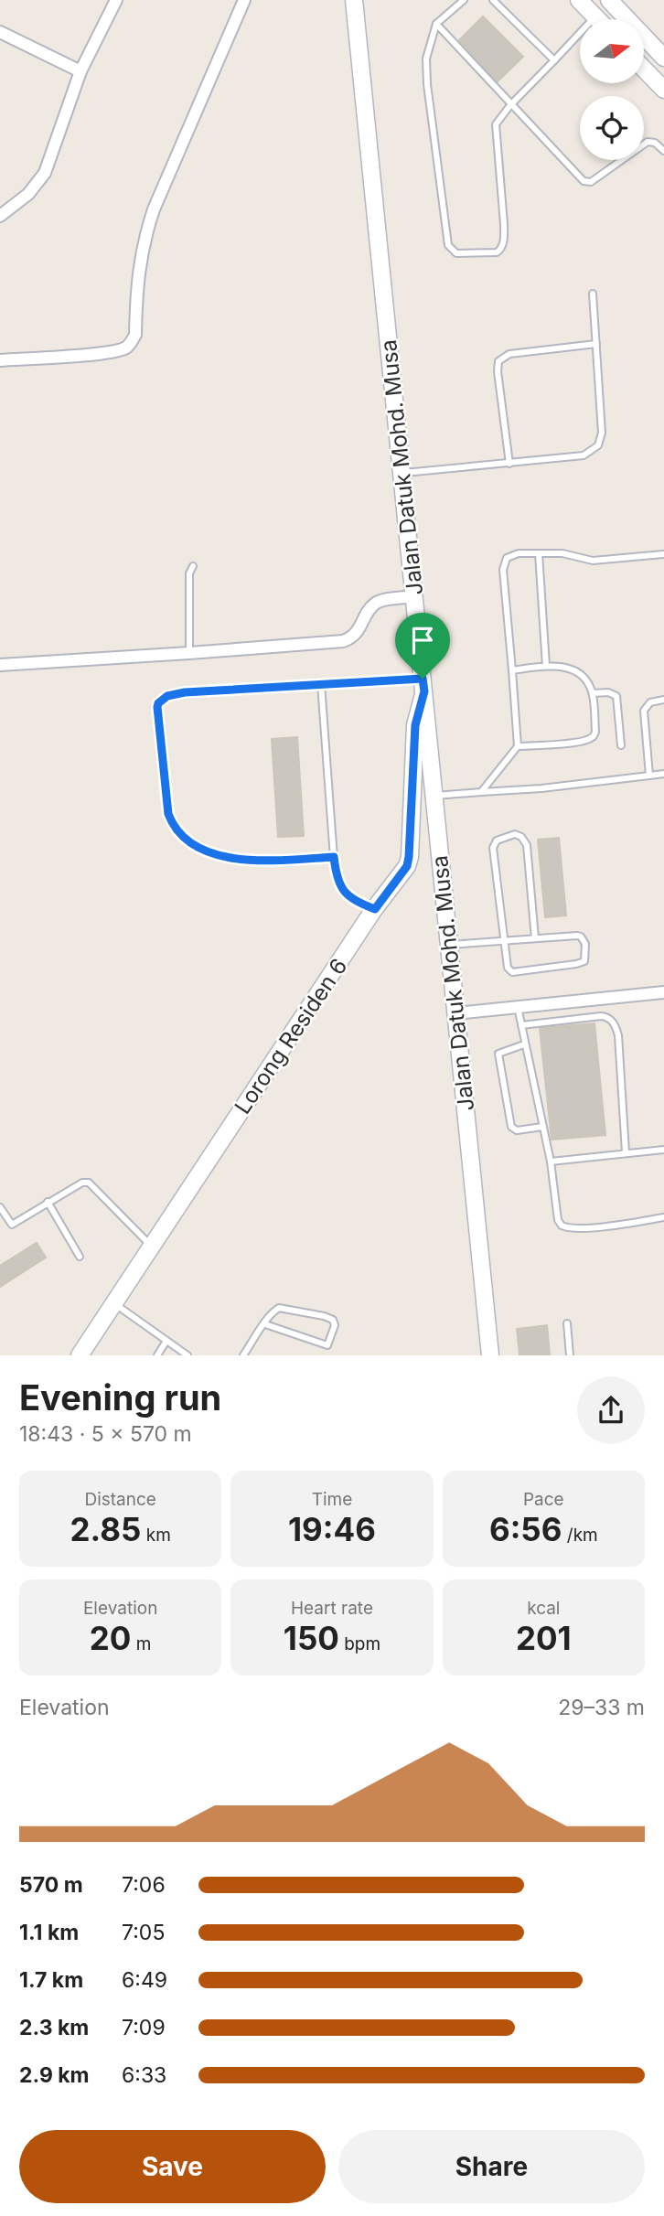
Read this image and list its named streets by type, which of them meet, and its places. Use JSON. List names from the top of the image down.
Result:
{
  "streets": {
    "main road": ["Jalan Datuk Mohd. Musa", "Lorong Residen 6"]
  },
  "crossings": [
    ["Jalan Datuk Mohd. Musa", "Lorong Residen 6"]
  ],
  "north": "right",
  "page": {
    "heading": ["Evening run", "18:43 · 5 × 570 m"],
    "stats": [
      ["Distance", "2.85 km"],
      ["Time", "19:46"],
      ["Pace", "6:56 /km"],
      ["Elevation", "20 m"],
      ["Heart rate", "150 bpm"],
      ["kcal", "201"]
    ],
    "chart": ["Elevation", "29–33 m"],
    "list": [
      {
        "name": "570 m",
        "note": "7:06"
      },
      {
        "name": "1.1 km",
        "note": "7:05"
      },
      {
        "name": "1.7 km",
        "note": "6:49"
      },
      {
        "name": "2.3 km",
        "note": "7:09"
      },
      {
        "name": "2.9 km",
        "note": "6:33"
      }
    ],
    "buttons": ["Save", "Share"]
  }
}
